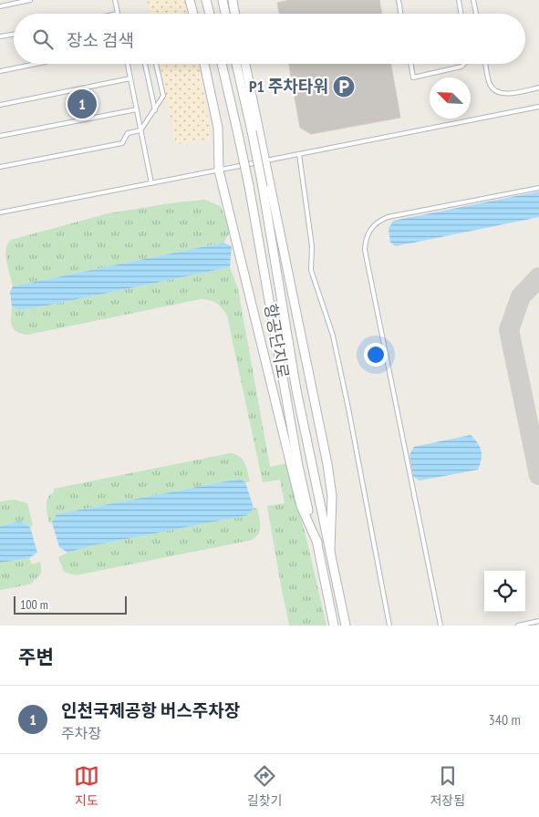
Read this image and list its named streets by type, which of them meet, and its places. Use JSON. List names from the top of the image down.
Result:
{
  "streets": {
    "street": ["항공단지로"]
  },
  "places": {
    "parking": ["P1 주차타워"]
  },
  "scale_bar": "100 m",
  "north": "top left",
  "page": {
    "search": "장소 검색",
    "pins": "1",
    "scale": "100 m",
    "heading": "주변",
    "list": [
      {
        "mark": "1",
        "name": "인천국제공항 버스주차장",
        "note": "주차장",
        "value": "340 m"
      }
    ],
    "nav": ["지도", "길찾기", "저장됨"]
  }
}
